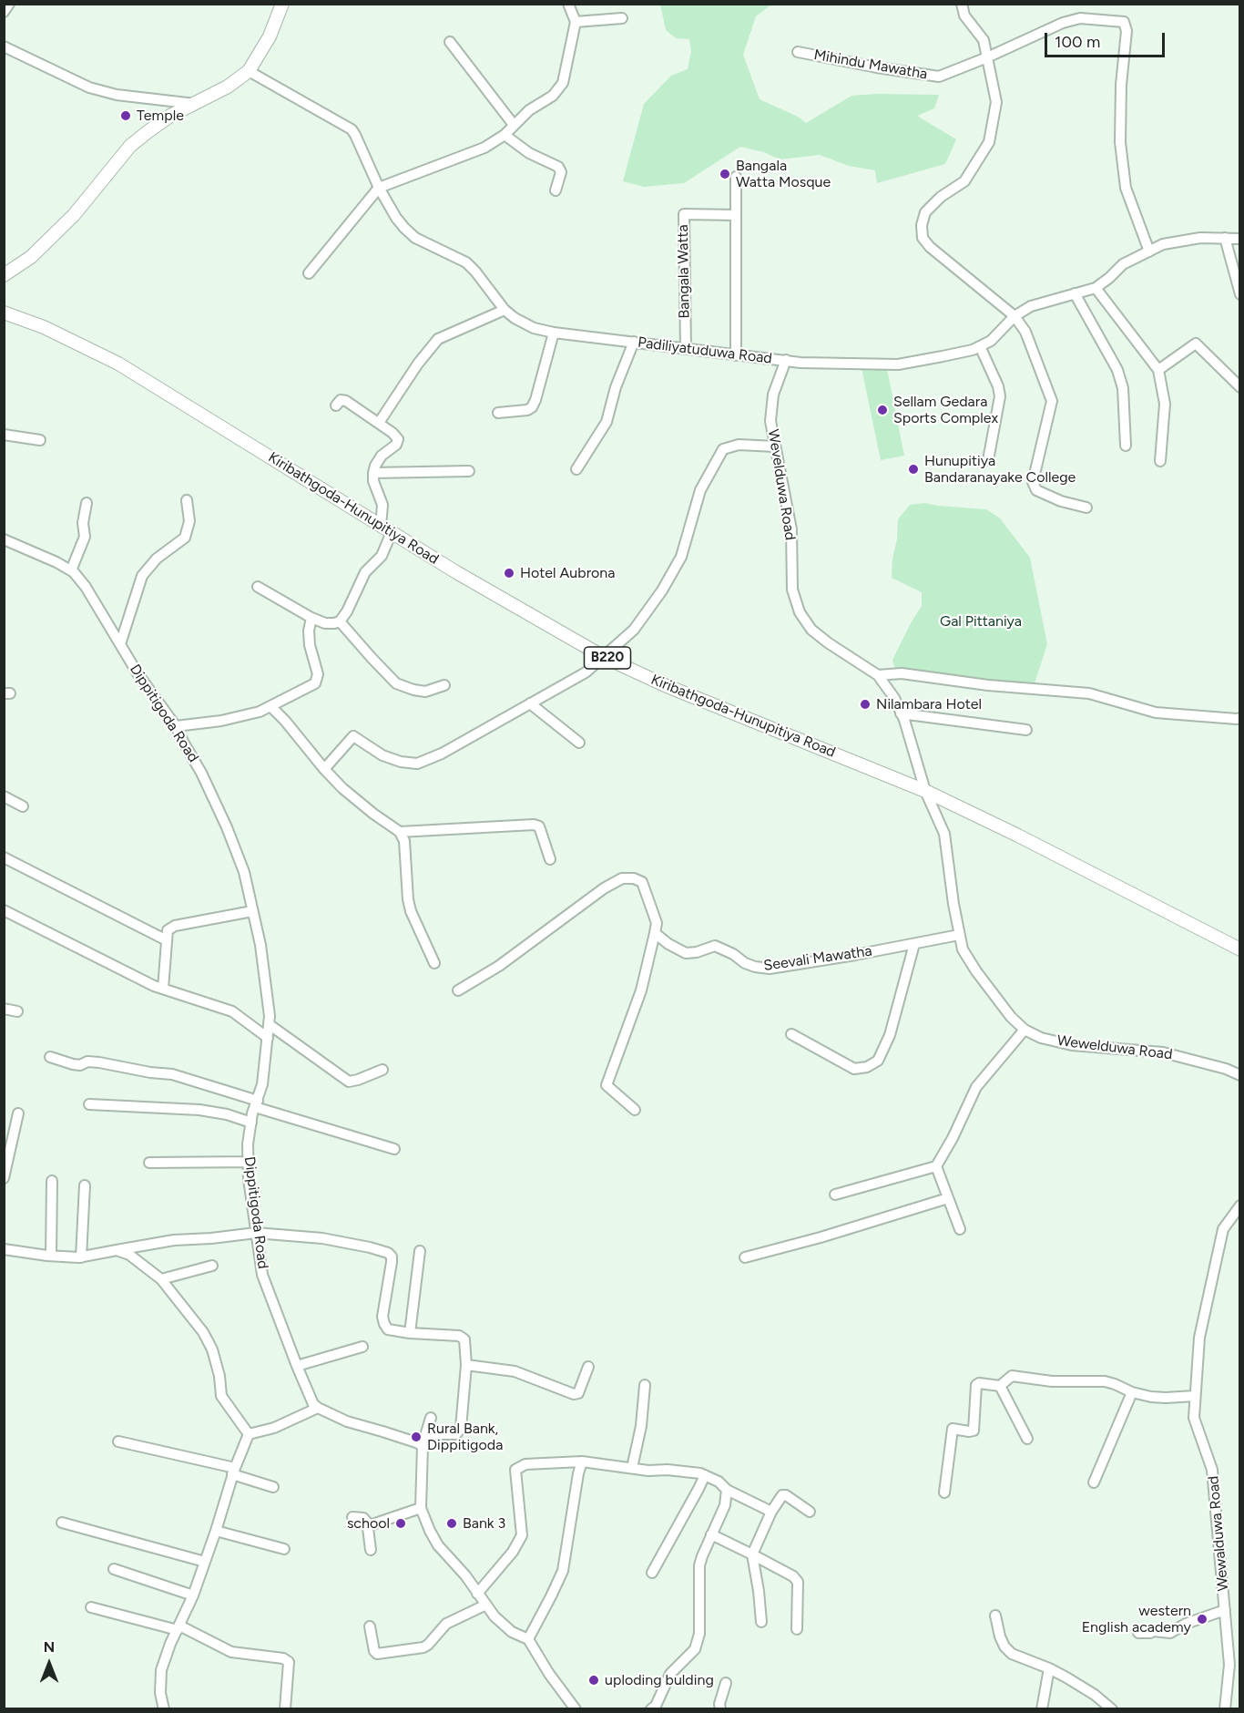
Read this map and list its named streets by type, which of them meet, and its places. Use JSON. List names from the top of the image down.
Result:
{
  "streets": {
    "main road": ["Kiribathgoda-Hunupitiya Road", "B220"],
    "street": [
      "Mihindu Mawatha",
      "Bangala Watta",
      "Padiliyatuduwa Road",
      "Wevelduwa Road",
      "Dippitigoda Road",
      "Seevali Mawatha",
      "Wewelduwa Road",
      "Wewalduwa Road"
    ]
  },
  "crossings": [
    ["Mihindu Mawatha", "Padiliyatuduwa Road"],
    ["Bangala Watta", "Padiliyatuduwa Road"],
    ["Padiliyatuduwa Road", "Wevelduwa Road"],
    ["Wevelduwa Road", "Kiribathgoda-Hunupitiya Road"],
    ["Wevelduwa Road", "Wewelduwa Road"],
    ["Kiribathgoda-Hunupitiya Road", "Wewelduwa Road"],
    ["Seevali Mawatha", "Wewelduwa Road"]
  ],
  "parks": ["Gal Pittaniya"],
  "places": [
    "Temple",
    "Bangala Watta Mosque",
    "Sellam Gedara Sports Complex",
    "Hunupitiya Bandaranayake College",
    "Hotel Aubrona",
    "Nilambara Hotel",
    "Rural Bank, Dippitigoda",
    "school",
    "Bank 3",
    "western English academy",
    "uploding bulding"
  ],
  "scale_bar": "100 m",
  "north": "top"
}
